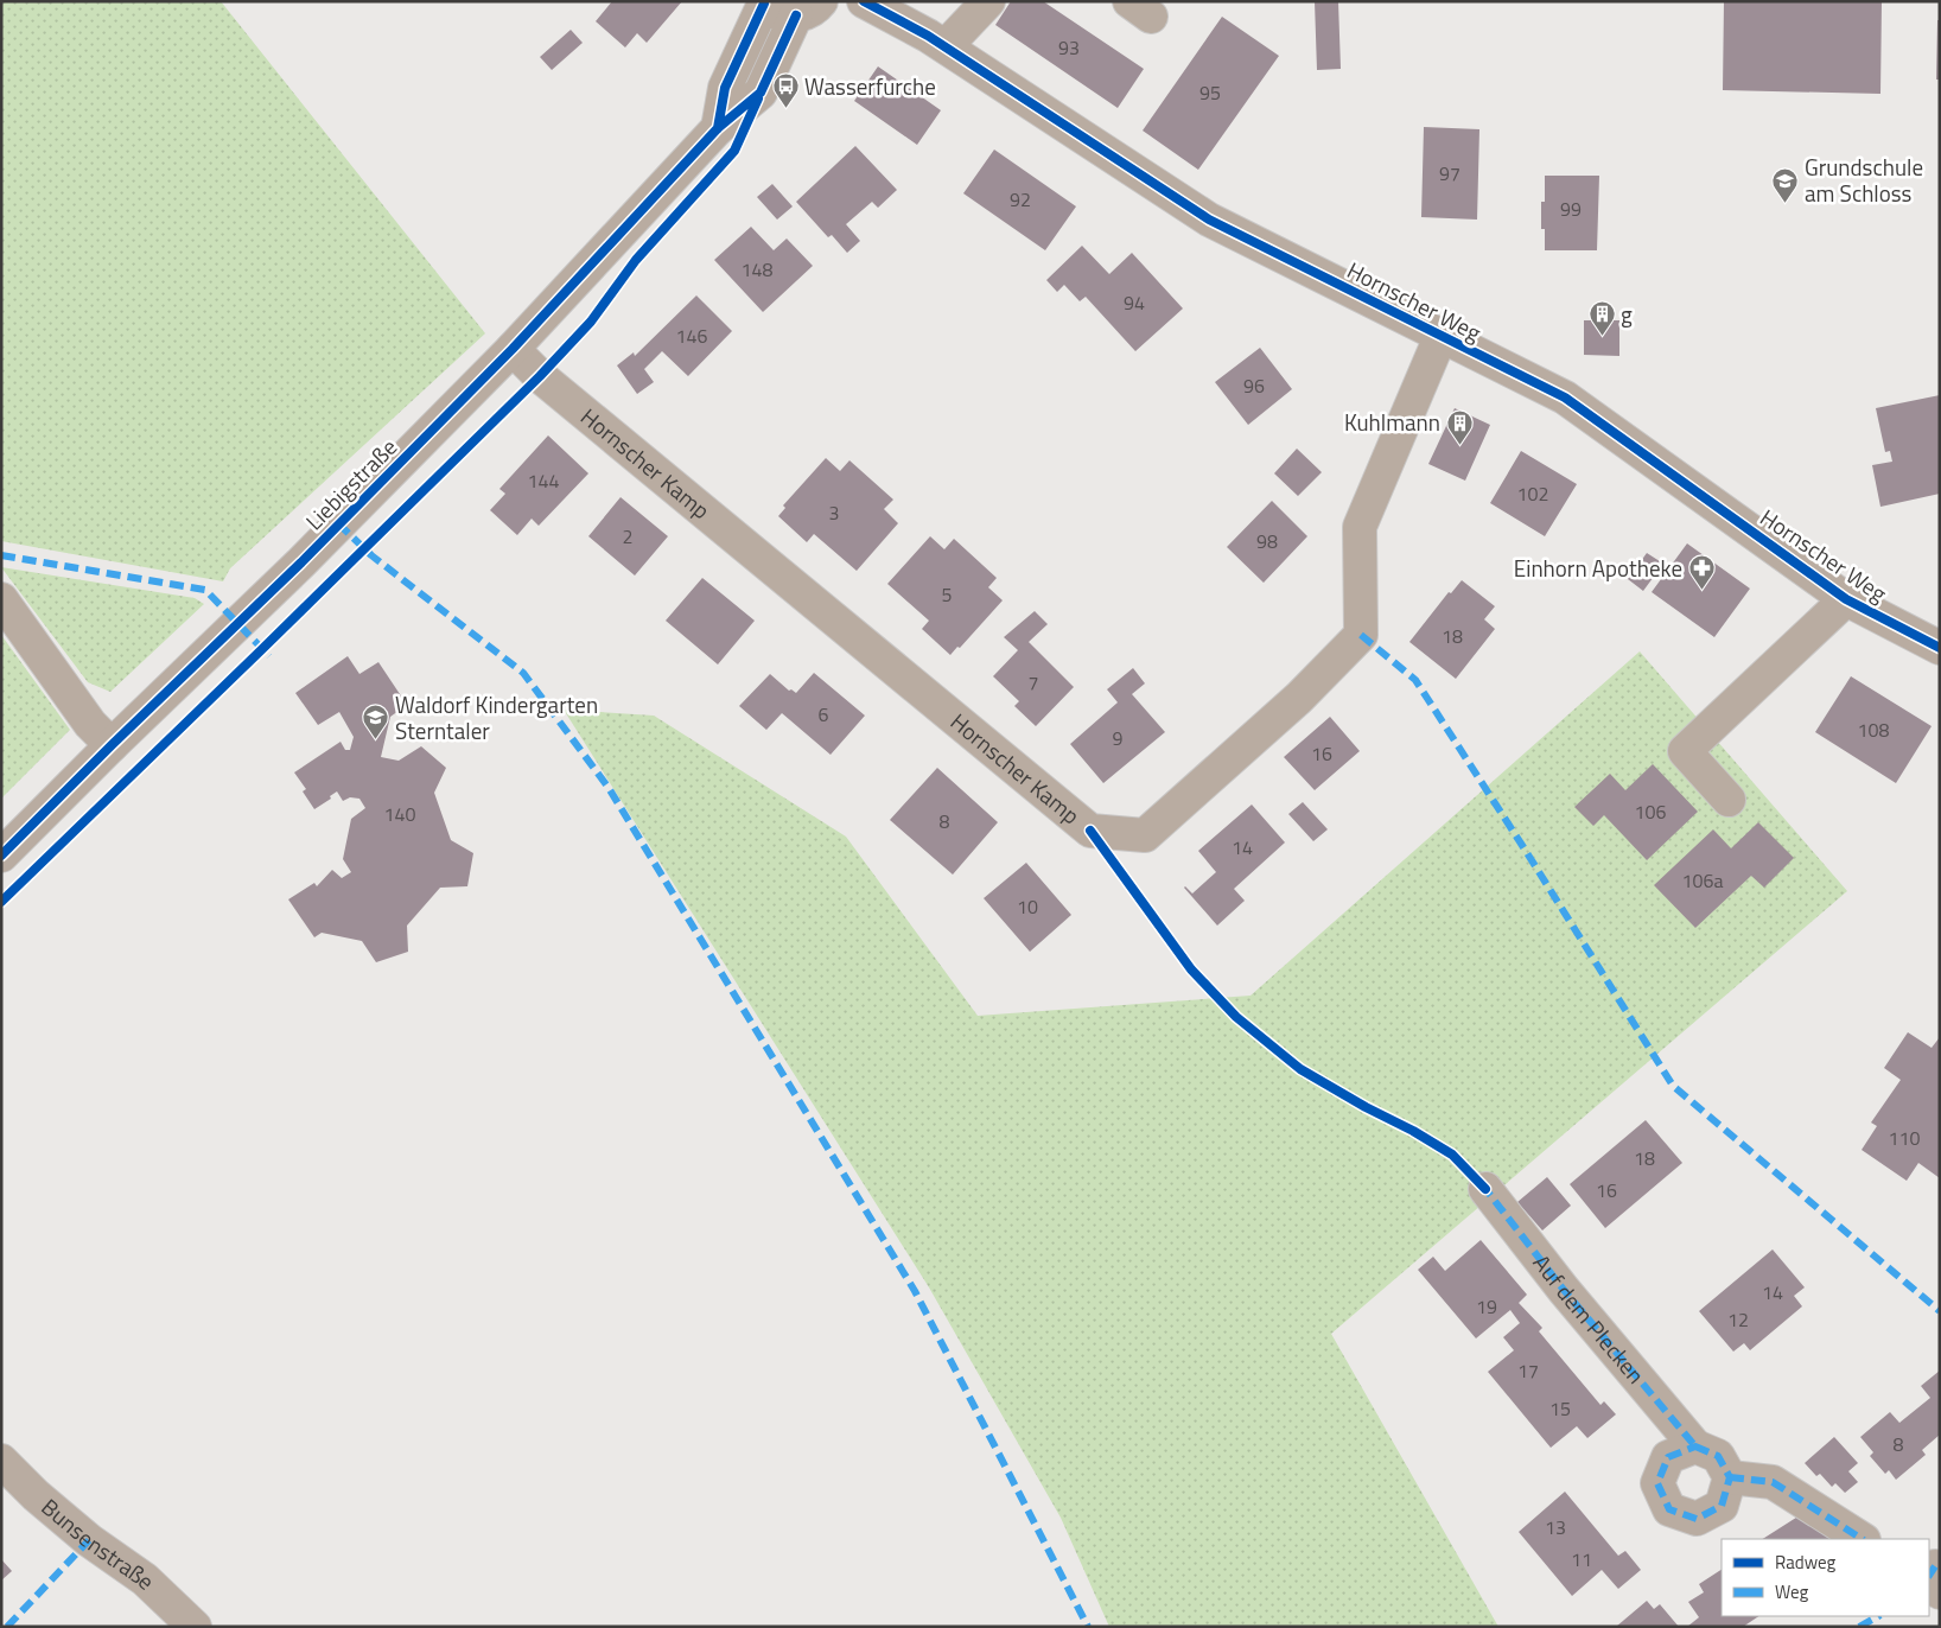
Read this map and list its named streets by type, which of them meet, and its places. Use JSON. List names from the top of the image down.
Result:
{
  "streets": {
    "street": [
      "Hornscher Weg",
      "Hornscher Kamp",
      "Liebigstraße",
      "Auf dem Plecken",
      "Bunsenstraße"
    ]
  },
  "crossings": [
    ["Hornscher Weg", "Hornscher Kamp"],
    ["Hornscher Kamp", "Liebigstraße"]
  ],
  "places": {
    "bus stop": ["Wasserfurche"],
    "school or university": ["Grundschule am Schloss", "Waldorf Kindergarten Sterntaler"],
    "building": ["g", "Kuhlmann"],
    "pharmacy": ["Einhorn Apotheke"]
  },
  "house_numbers": [
    "93",
    "95",
    "97",
    "92",
    "99",
    "148",
    "94",
    "146",
    "96",
    "144",
    "102",
    "3",
    "2",
    "98",
    "5",
    "18",
    "7",
    "6",
    "108",
    "9",
    "16",
    "106",
    "140",
    "8",
    "14",
    "106a",
    "10",
    "110",
    "18",
    "16",
    "14",
    "19",
    "12",
    "17",
    "15",
    "8",
    "13",
    "11"
  ],
  "legend": ["Radweg", "Weg"]
}
